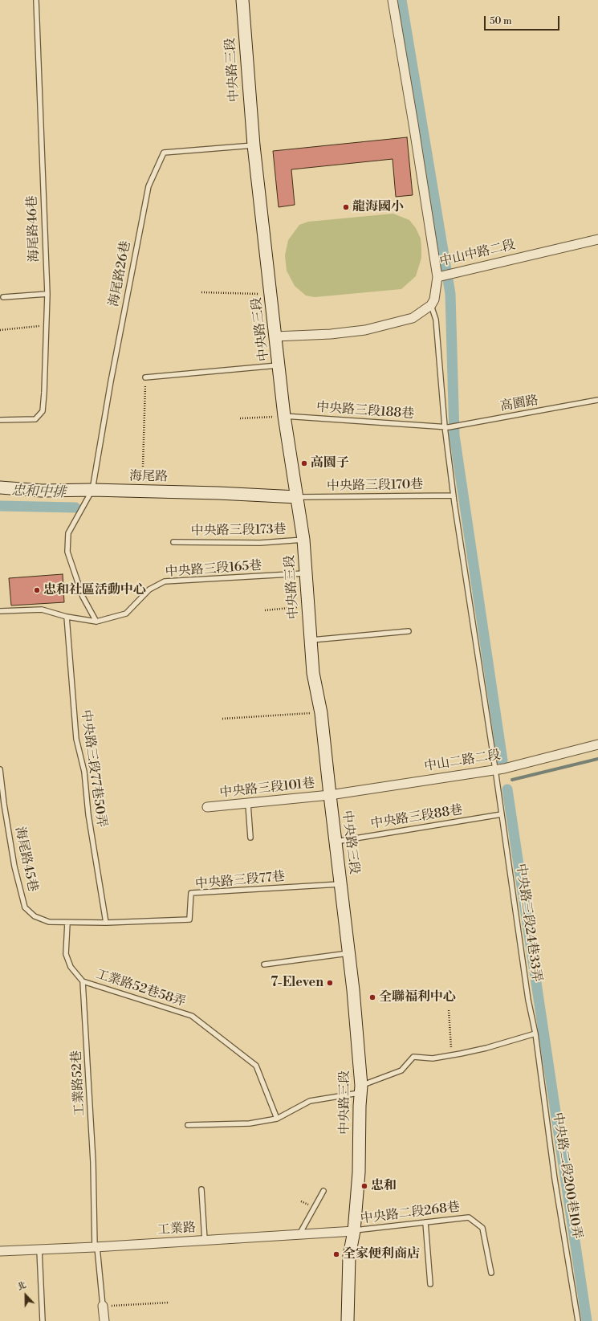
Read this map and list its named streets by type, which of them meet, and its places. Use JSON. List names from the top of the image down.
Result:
{
  "streets": {
    "street": [
      "中央路三段",
      "中山中路二段",
      "海尾路",
      "中山二路二段",
      "中央路三段101巷",
      "工業路"
    ],
    "lane": [
      "海尾路46巷",
      "海尾路26巷",
      "高園路",
      "中央路三段188巷",
      "中央路三段170巷",
      "中央路三段173巷",
      "中央路三段165巷",
      "中央路三段77巷50弄",
      "中央路三段88巷",
      "海尾路45巷",
      "中央路三段77巷",
      "中央路三段24巷33弄",
      "工業路52巷58弄",
      "工業路52巷",
      "中央路二段200巷10弄",
      "中央路二段268巷"
    ]
  },
  "crossings": [
    ["中央路三段", "海尾路26巷"],
    ["中央路三段", "中央路三段188巷"],
    ["中央路三段", "海尾路"],
    ["中央路三段", "中央路三段170巷"],
    ["中央路三段", "中央路三段173巷"],
    ["中央路三段", "中央路三段165巷"],
    ["中央路三段", "中山二路二段"],
    ["中央路三段", "中央路三段101巷"],
    ["中央路三段", "中央路三段88巷"],
    ["中央路三段", "中央路三段77巷"],
    ["中央路三段", "中央路二段268巷"],
    ["中央路三段", "工業路"],
    ["中山中路二段", "中央路三段24巷33弄"],
    ["海尾路26巷", "海尾路"],
    ["高園路", "中央路三段188巷"],
    ["高園路", "中央路三段24巷33弄"],
    ["中央路三段188巷", "中央路三段24巷33弄"],
    ["海尾路", "中央路三段170巷"],
    ["中央路三段170巷", "中央路三段24巷33弄"],
    ["中山二路二段", "中央路三段101巷"],
    ["中山二路二段", "中央路三段24巷33弄"],
    ["中央路三段77巷50弄", "中央路三段77巷"],
    ["中央路三段88巷", "中央路三段24巷33弄"],
    ["海尾路45巷", "中央路三段77巷"],
    ["中央路三段24巷33弄", "中央路二段200巷10弄"],
    ["工業路52巷58弄", "工業路52巷"],
    ["工業路52巷", "工業路"],
    ["中央路二段268巷", "工業路"]
  ],
  "water": ["忠和中排"],
  "places": [
    "龍海國小",
    "高園子",
    "忠和社區活動中心",
    "7-Eleven",
    "全聯福利中心",
    "忠和",
    "全家便利商店"
  ],
  "scale_bar": "50 m",
  "north": "top"
}
